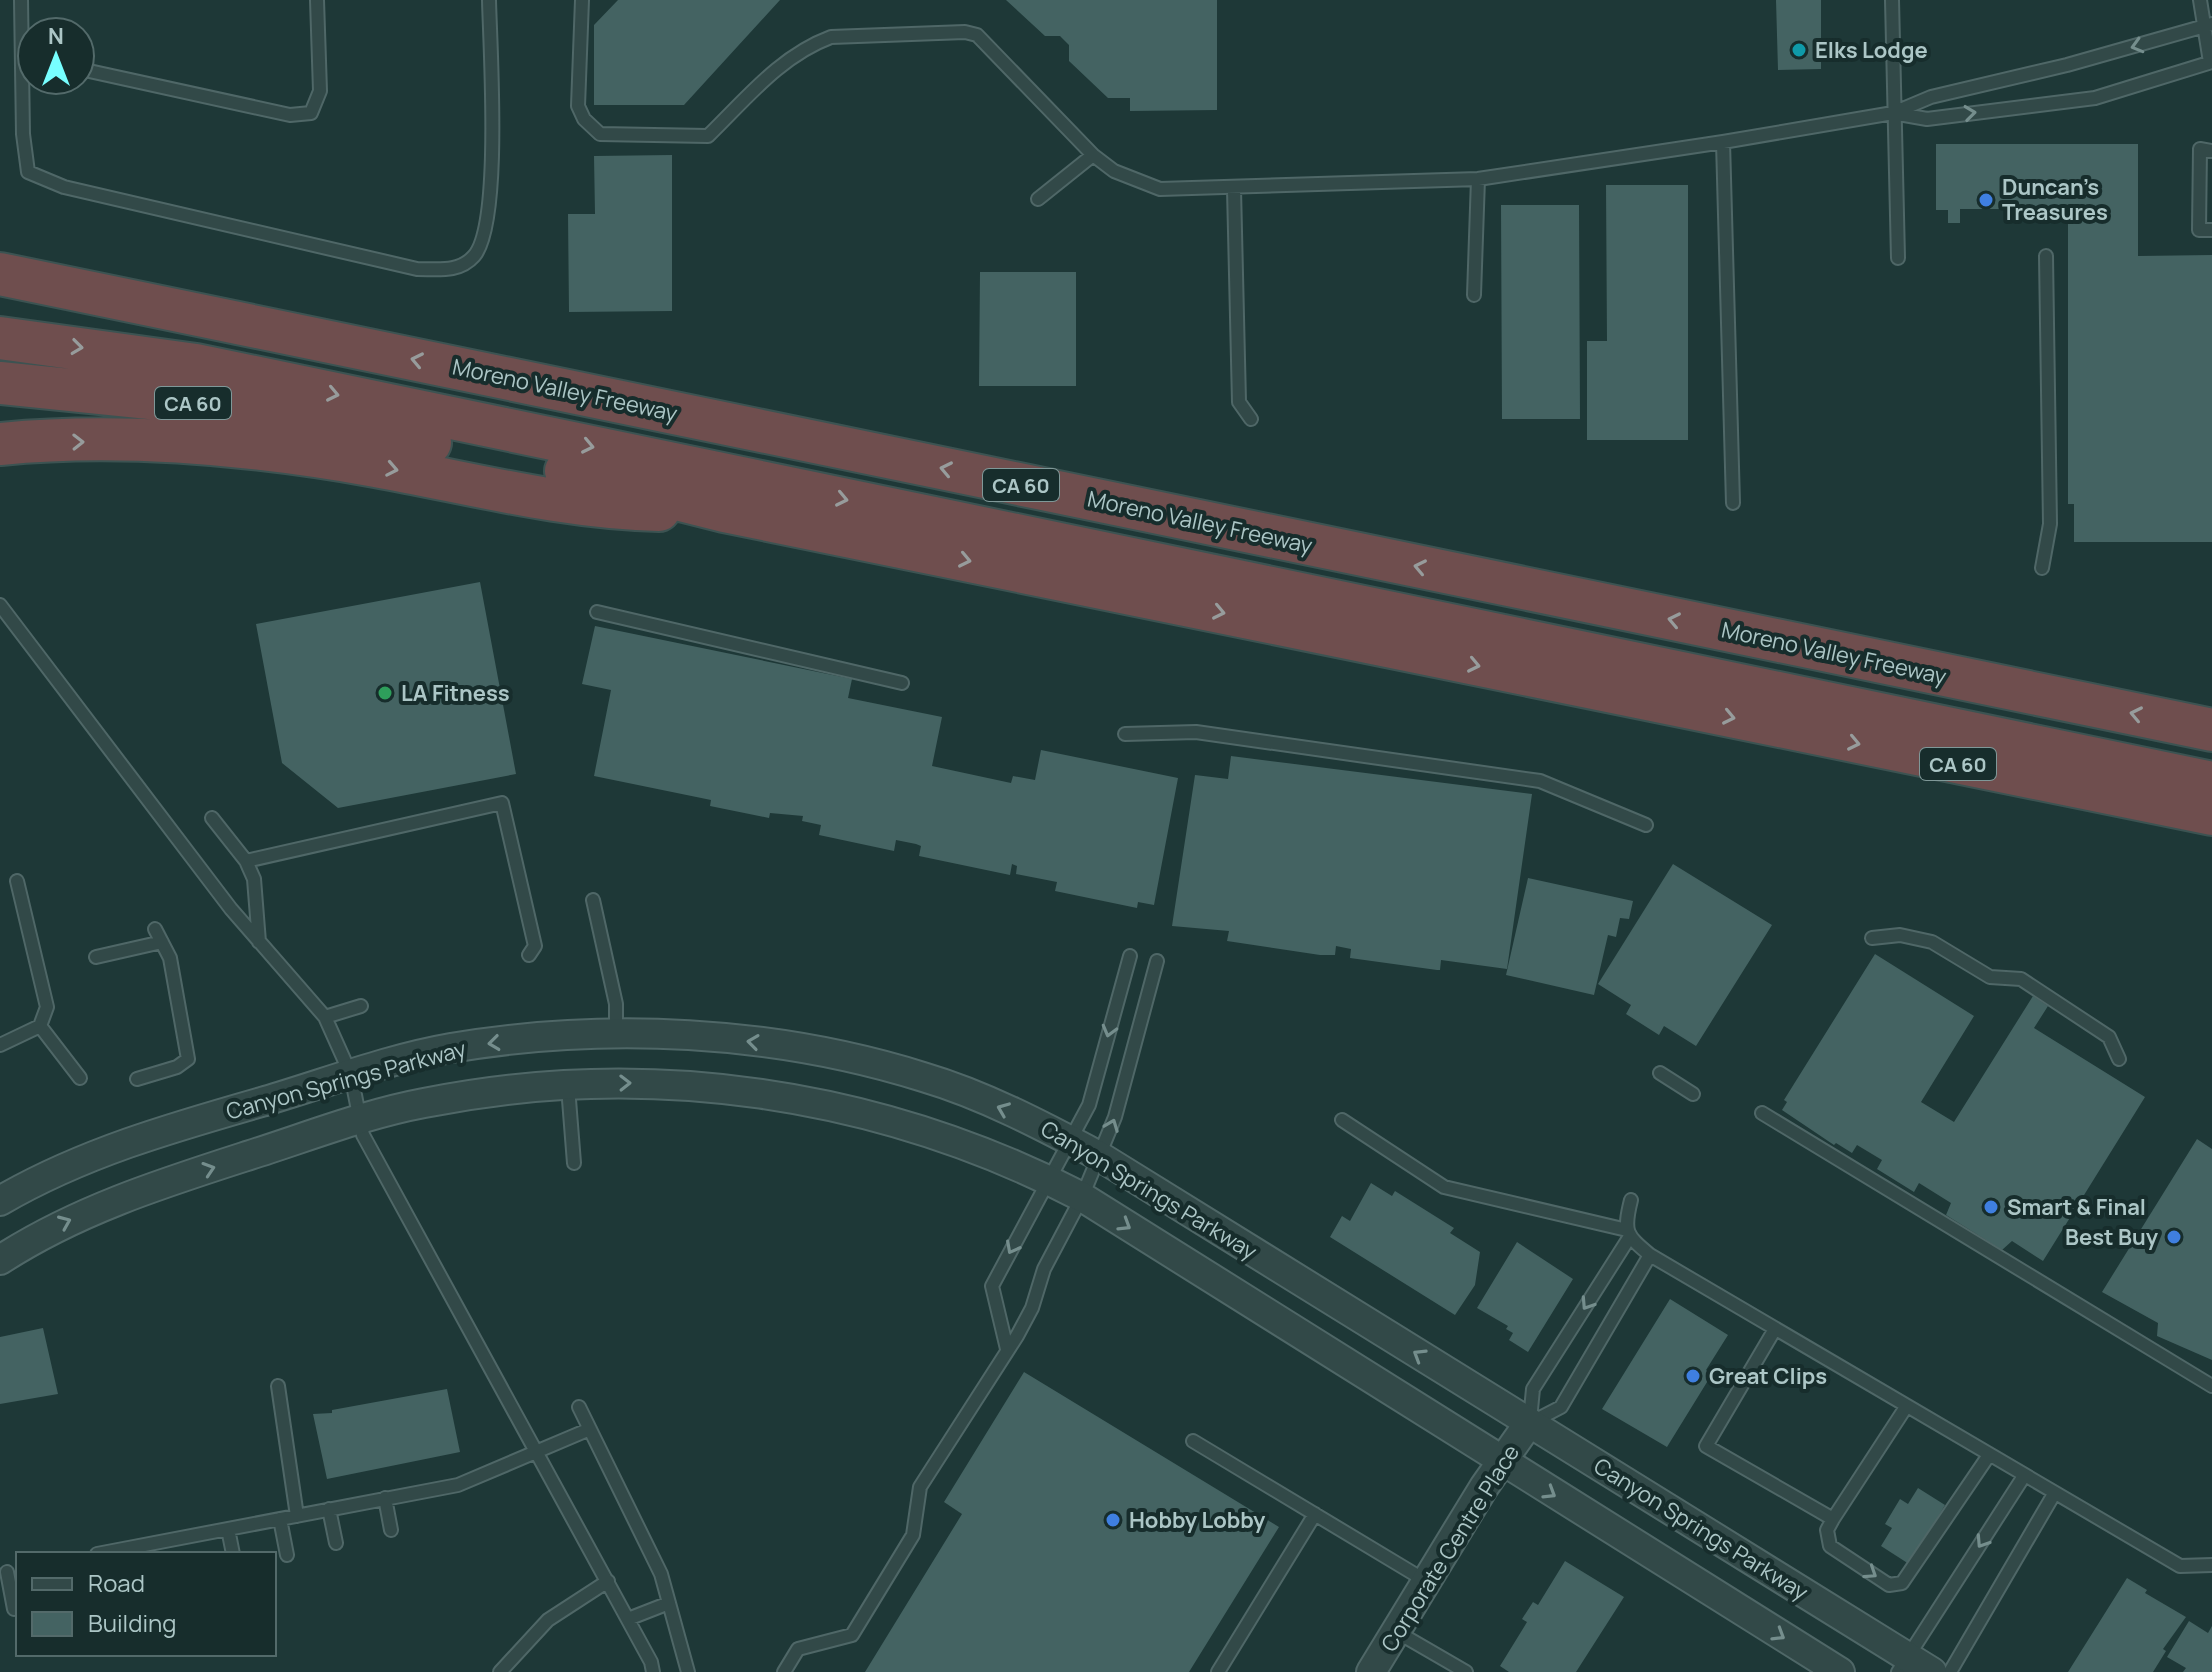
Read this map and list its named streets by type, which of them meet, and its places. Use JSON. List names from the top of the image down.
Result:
{
  "streets": {
    "highway": ["Moreno Valley Freeway", "CA 60"],
    "street": ["Canyon Springs Parkway", "Corporate Centre Place"]
  },
  "crossings": [
    ["Canyon Springs Parkway", "Corporate Centre Place"]
  ],
  "places": [
    "Elks Lodge",
    "Duncan’s Treasures",
    "LA Fitness",
    "Smart & Final",
    "Best Buy",
    "Great Clips",
    "Hobby Lobby"
  ],
  "legend": ["Road", "Building"],
  "north": "top"
}
